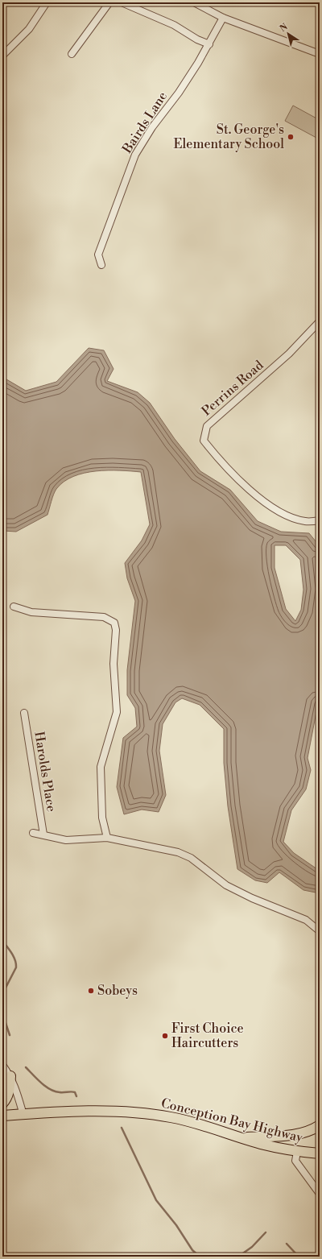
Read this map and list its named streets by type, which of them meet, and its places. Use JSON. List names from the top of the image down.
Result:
{
  "streets": {
    "main road": ["Conception Bay Highway"],
    "street": ["Bairds Lane", "Perrins Road", "Harolds Place"]
  },
  "places": ["St. George's Elementary School", "Sobeys", "First Choice Haircutters"],
  "north": "top left"
}
